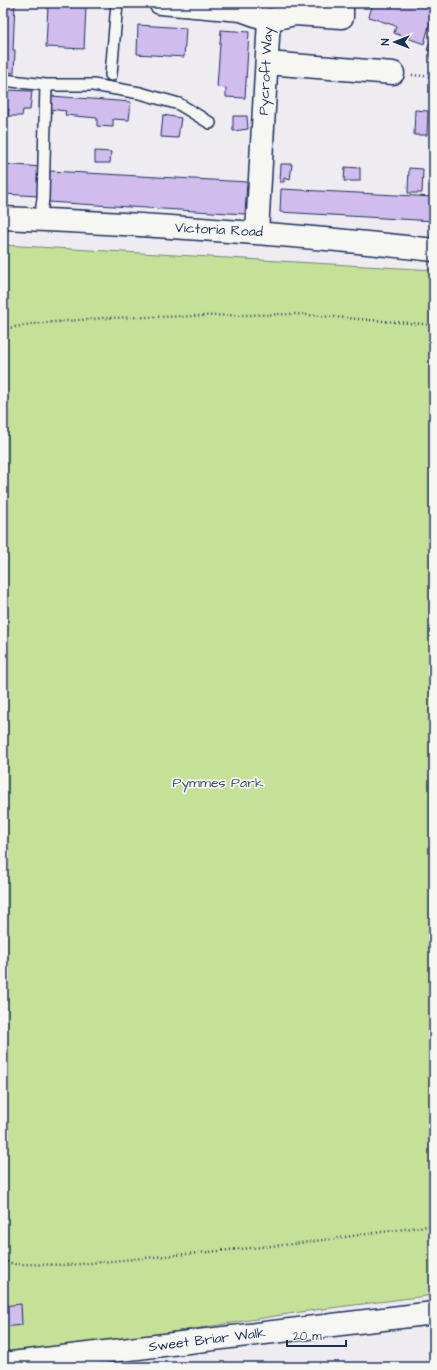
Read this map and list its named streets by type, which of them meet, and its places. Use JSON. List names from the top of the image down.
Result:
{
  "streets": {
    "street": ["Pycroft Way", "Victoria Road", "Sweet Briar Walk"]
  },
  "crossings": [
    ["Pycroft Way", "Victoria Road"]
  ],
  "parks": ["Pymmes Park"],
  "scale_bar": "20 m",
  "north": "left"
}
